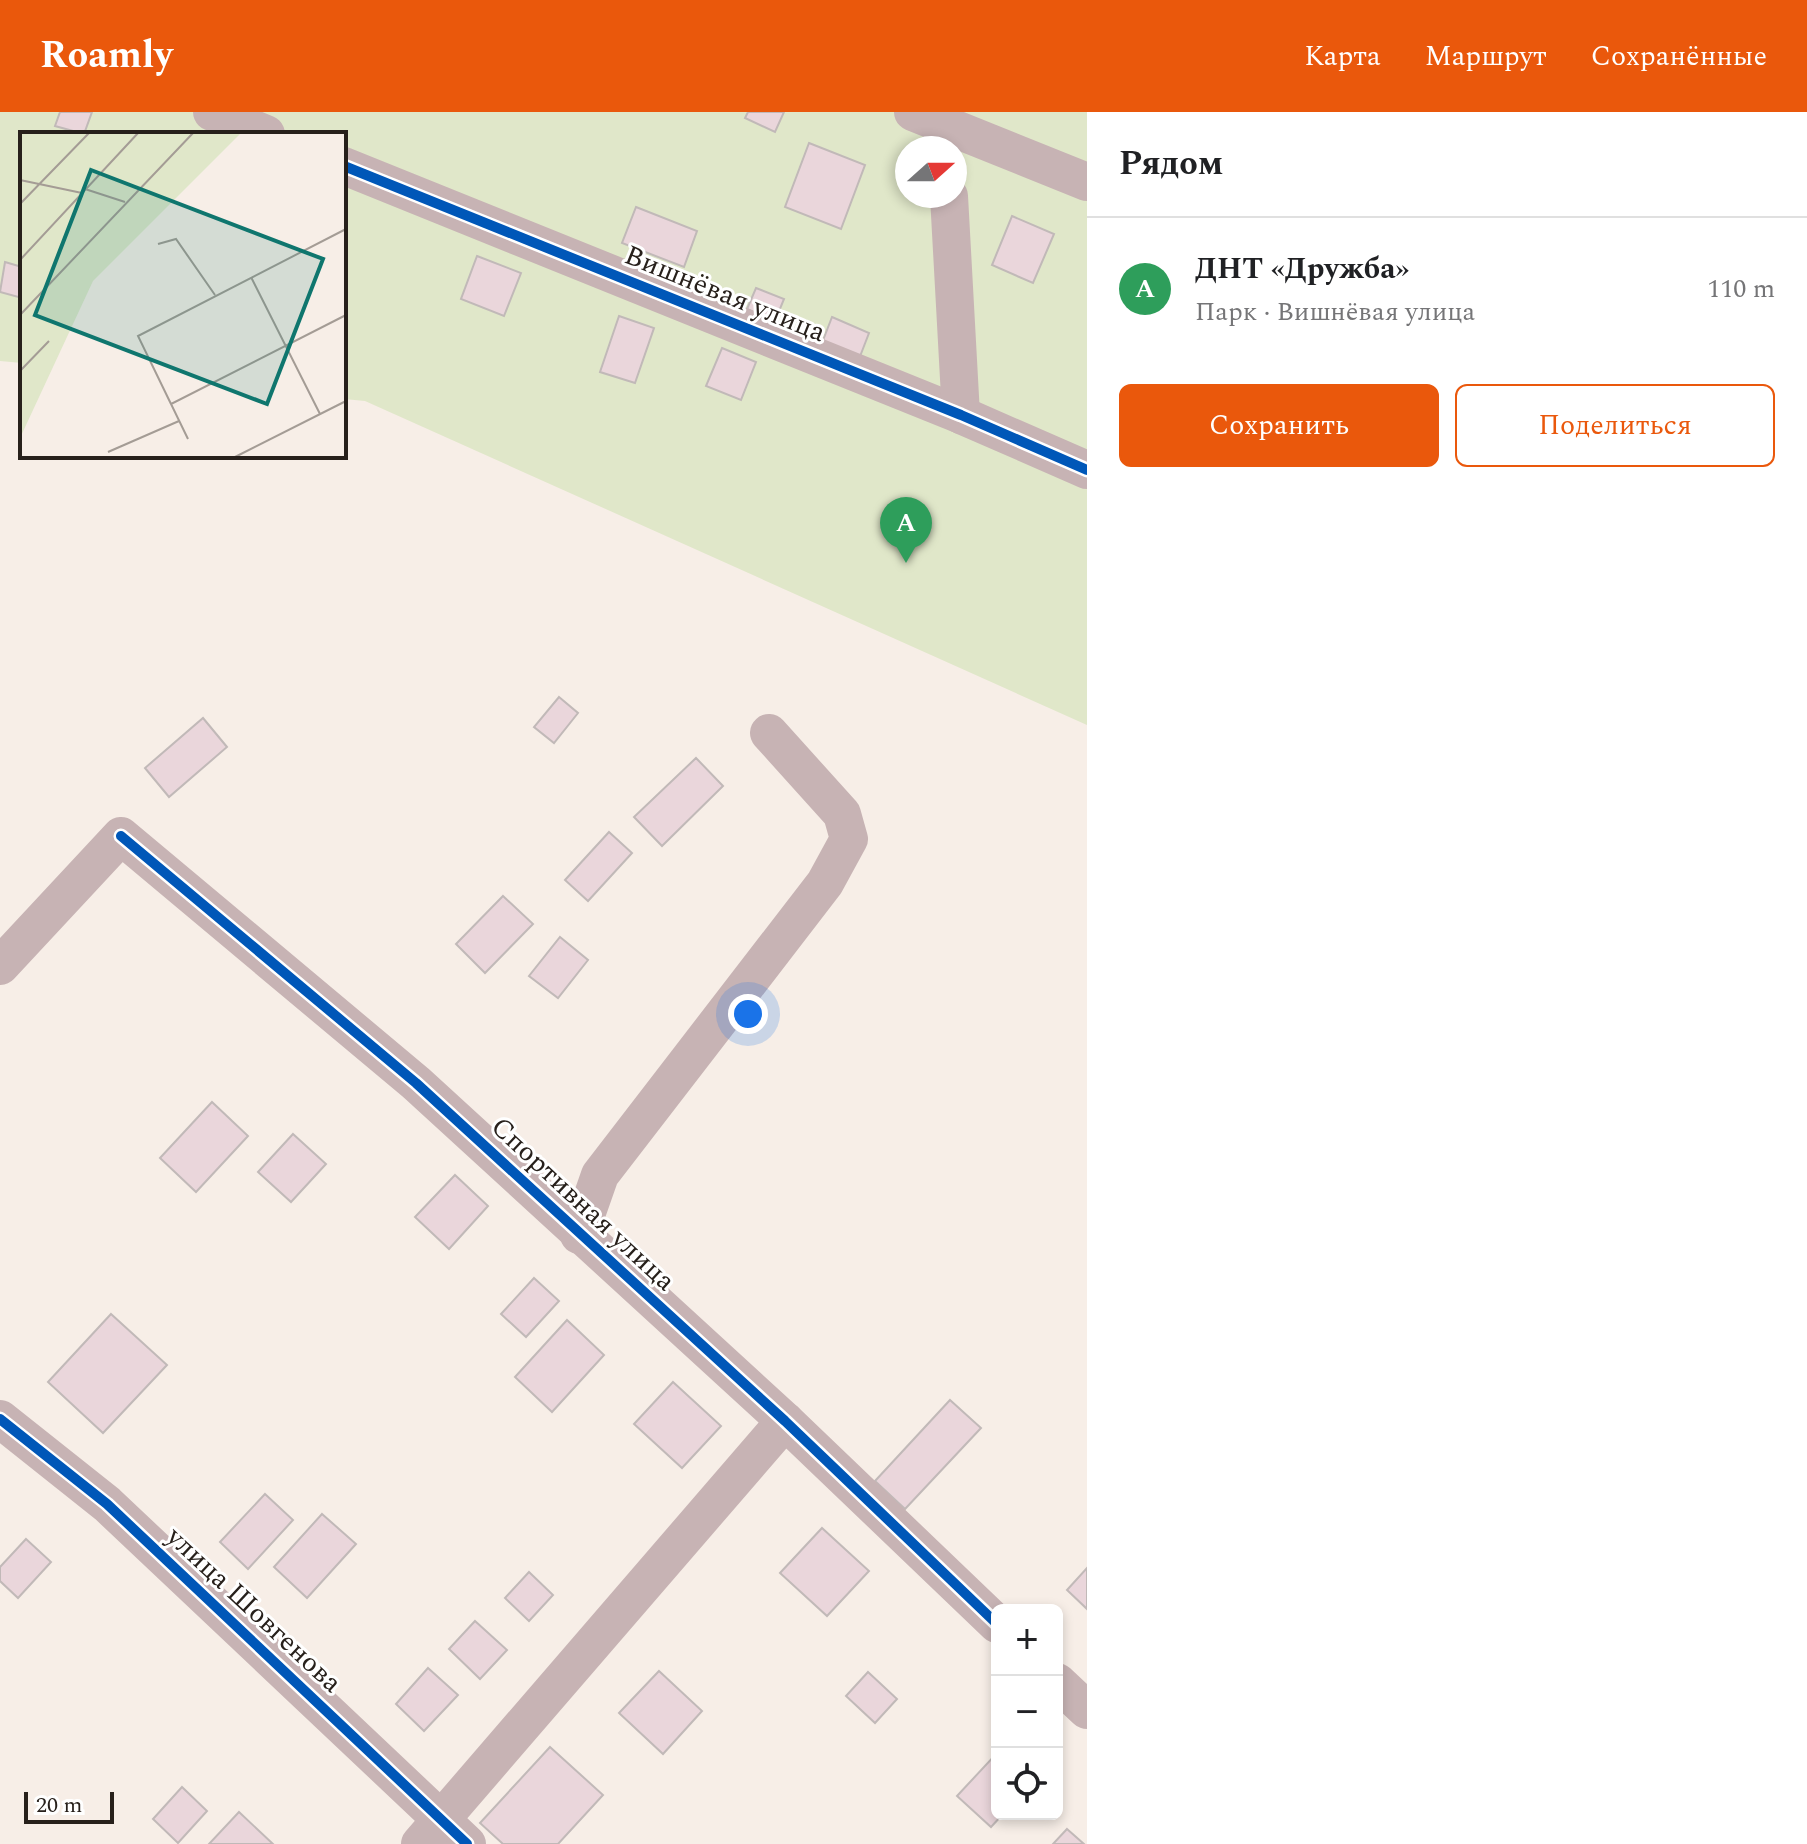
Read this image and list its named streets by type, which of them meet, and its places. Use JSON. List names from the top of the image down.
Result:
{
  "streets": {
    "street": ["Вишнёвая улица", "Спортивная улица", "улица Шовгенова"]
  },
  "scale_bar": "20 m",
  "north": "right",
  "page": {
    "header": "Roamly",
    "nav": ["Карта", "Маршрут", "Сохранённые"],
    "heading": "Рядом",
    "list": [
      {
        "mark": "A",
        "name": "ДНТ «Дружба»",
        "note": "Парк · Вишнёвая улица",
        "value": "110 m"
      }
    ],
    "buttons": ["Сохранить", "Поделиться"],
    "pins": "A",
    "map_buttons": ["+", "−"],
    "scale": "20 m"
  }
}
